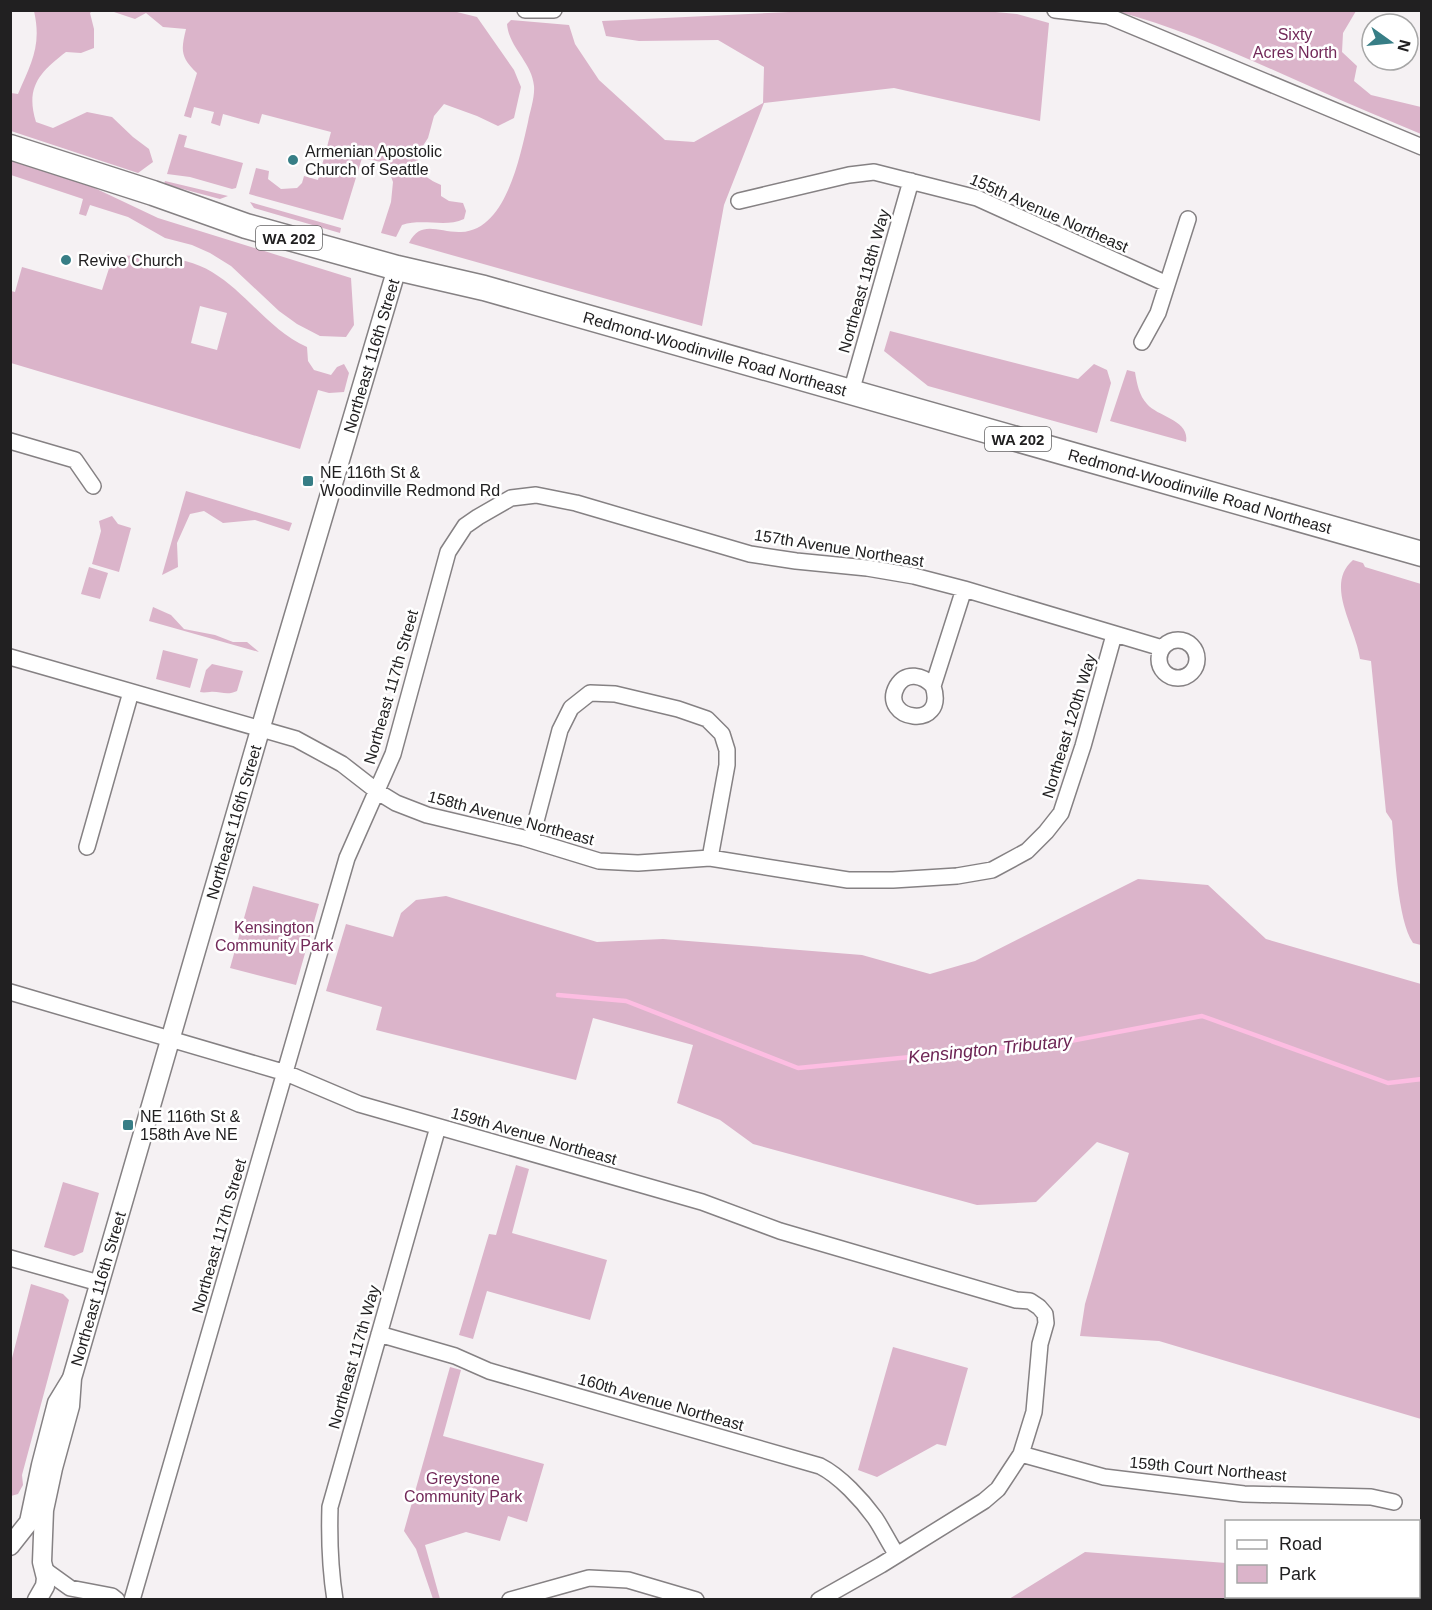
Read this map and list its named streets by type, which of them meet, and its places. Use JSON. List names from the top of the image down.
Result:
{
  "streets": {
    "main road": ["WA 202", "Redmond-Woodinville Road Northeast"],
    "street": [
      "155th Avenue Northeast",
      "Northeast 118th Way",
      "Northeast 116th Street",
      "157th Avenue Northeast",
      "Northeast 117th Street",
      "Northeast 120th Way",
      "158th Avenue Northeast",
      "159th Avenue Northeast",
      "Northeast 117th Way",
      "160th Avenue Northeast",
      "159th Court Northeast"
    ]
  },
  "crossings": [
    ["155th Avenue Northeast", "Northeast 118th Way"],
    ["Northeast 118th Way", "Redmond-Woodinville Road Northeast"],
    ["Redmond-Woodinville Road Northeast", "Northeast 116th Street"],
    ["Northeast 116th Street", "158th Avenue Northeast"],
    ["Northeast 116th Street", "159th Avenue Northeast"],
    ["157th Avenue Northeast", "Northeast 117th Street"],
    ["157th Avenue Northeast", "Northeast 120th Way"],
    ["Northeast 117th Street", "158th Avenue Northeast"],
    ["Northeast 117th Street", "159th Avenue Northeast"],
    ["Northeast 120th Way", "158th Avenue Northeast"],
    ["159th Avenue Northeast", "Northeast 117th Way"],
    ["159th Avenue Northeast", "159th Court Northeast"],
    ["Northeast 117th Way", "160th Avenue Northeast"]
  ],
  "water": ["Kensington Tributary"],
  "parks": ["Sixty Acres North", "Kensington Community Park", "Greystone Community Park"],
  "places": {
    "other": ["Armenian Apostolic Church of Seattle", "Revive Church"],
    "transit": ["NE 116th St & Woodinville Redmond Rd", "NE 116th St & 158th Ave NE"]
  },
  "legend": ["Road", "Park"],
  "north": "right"
}
